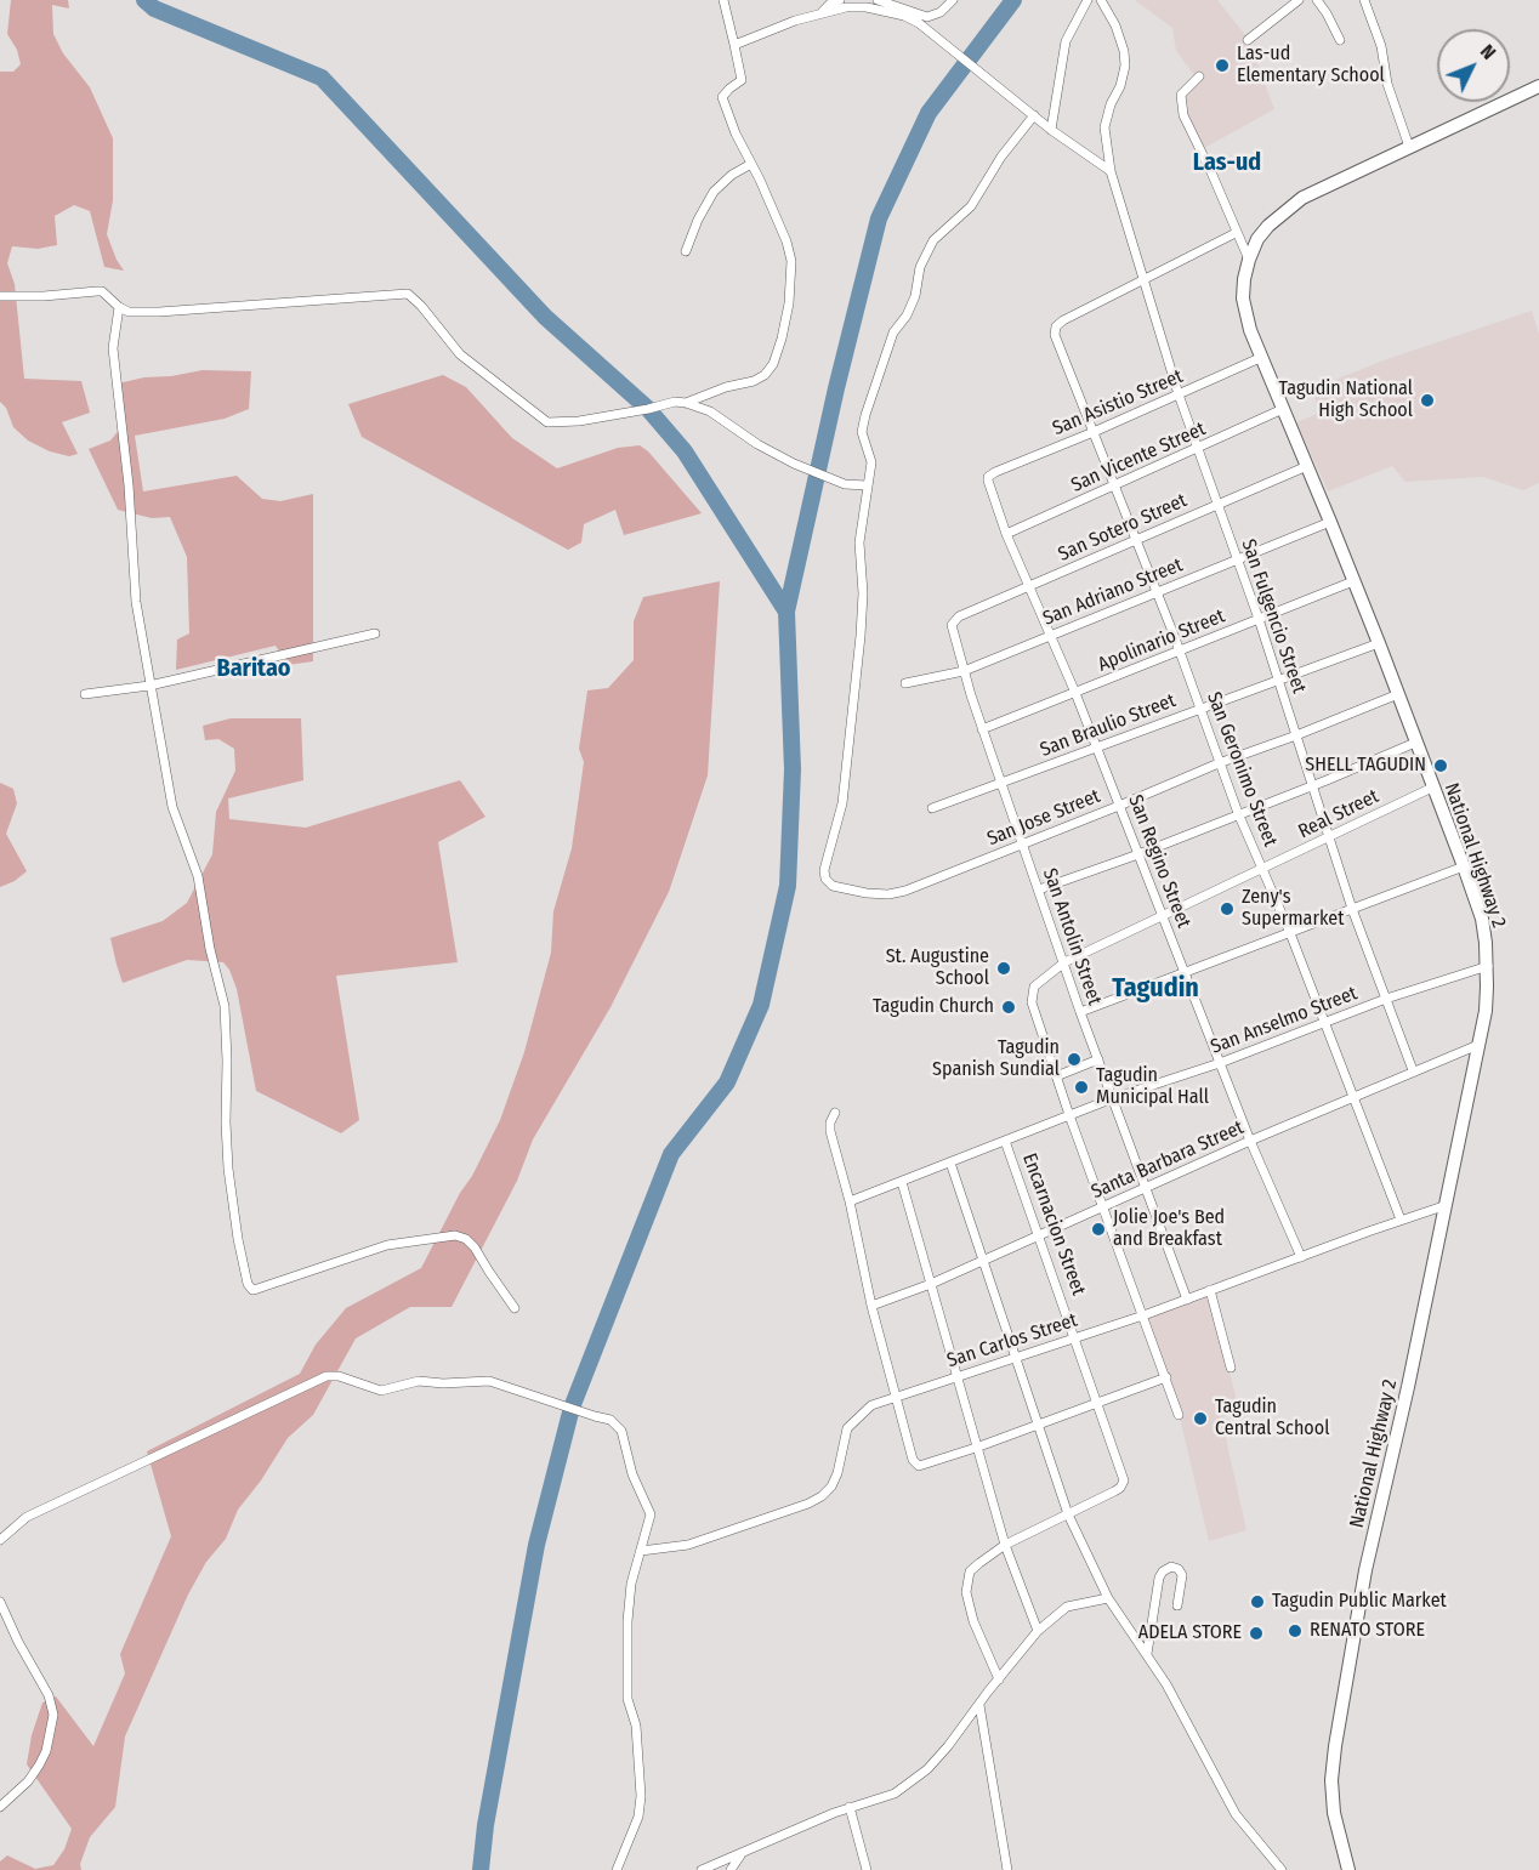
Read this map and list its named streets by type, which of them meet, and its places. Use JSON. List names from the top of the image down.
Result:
{
  "streets": {
    "highway": ["National Highway 2"],
    "street": [
      "San Asistio Street",
      "San Vicente Street",
      "San Sotero Street",
      "San Adriano Street",
      "San Fulgencio Street",
      "Apolinario Street",
      "San Braulio Street",
      "San Geronimo Street",
      "Real Street",
      "San Jose Street",
      "San Regino Street",
      "San Antolin Street",
      "San Anselmo Street",
      "Santa Barbara Street",
      "Encarnacion Street",
      "San Carlos Street"
    ]
  },
  "crossings": [
    ["San Asistio Street", "San Fulgencio Street"],
    ["San Asistio Street", "San Geronimo Street"],
    ["San Asistio Street", "National Highway 2"],
    ["San Asistio Street", "San Regino Street"],
    ["San Vicente Street", "San Fulgencio Street"],
    ["San Vicente Street", "San Geronimo Street"],
    ["San Vicente Street", "National Highway 2"],
    ["San Vicente Street", "San Regino Street"],
    ["San Sotero Street", "San Fulgencio Street"],
    ["San Sotero Street", "San Geronimo Street"],
    ["San Sotero Street", "National Highway 2"],
    ["San Sotero Street", "San Regino Street"],
    ["San Sotero Street", "San Antolin Street"],
    ["San Adriano Street", "San Fulgencio Street"],
    ["San Adriano Street", "San Geronimo Street"],
    ["San Adriano Street", "National Highway 2"],
    ["San Adriano Street", "San Regino Street"],
    ["San Adriano Street", "San Antolin Street"],
    ["San Fulgencio Street", "Apolinario Street"],
    ["San Fulgencio Street", "San Braulio Street"],
    ["San Fulgencio Street", "San Geronimo Street"],
    ["San Fulgencio Street", "Real Street"],
    ["San Fulgencio Street", "San Jose Street"],
    ["San Fulgencio Street", "San Anselmo Street"],
    ["San Fulgencio Street", "Santa Barbara Street"],
    ["Apolinario Street", "San Geronimo Street"],
    ["Apolinario Street", "National Highway 2"],
    ["Apolinario Street", "San Regino Street"],
    ["Apolinario Street", "San Antolin Street"],
    ["San Braulio Street", "San Geronimo Street"],
    ["San Braulio Street", "National Highway 2"],
    ["San Braulio Street", "San Regino Street"],
    ["San Braulio Street", "San Antolin Street"],
    ["San Geronimo Street", "Real Street"],
    ["San Geronimo Street", "San Jose Street"],
    ["San Geronimo Street", "San Anselmo Street"],
    ["San Geronimo Street", "Santa Barbara Street"],
    ["San Geronimo Street", "San Carlos Street"],
    ["Real Street", "National Highway 2"],
    ["Real Street", "San Regino Street"],
    ["Real Street", "San Antolin Street"],
    ["San Jose Street", "National Highway 2"],
    ["San Jose Street", "San Regino Street"],
    ["San Jose Street", "San Antolin Street"],
    ["National Highway 2", "San Anselmo Street"],
    ["National Highway 2", "Santa Barbara Street"],
    ["National Highway 2", "San Carlos Street"],
    ["San Regino Street", "San Anselmo Street"],
    ["San Regino Street", "Santa Barbara Street"],
    ["San Regino Street", "San Carlos Street"],
    ["San Antolin Street", "San Anselmo Street"],
    ["San Antolin Street", "Santa Barbara Street"],
    ["San Antolin Street", "San Carlos Street"],
    ["San Anselmo Street", "Encarnacion Street"],
    ["Santa Barbara Street", "Encarnacion Street"],
    ["Encarnacion Street", "San Carlos Street"]
  ],
  "districts": ["Las-ud", "Baritao", "Tagudin"],
  "places": [
    "Las-ud Elementary School",
    "Tagudin National High School",
    "SHELL TAGUDIN",
    "Zeny's Supermarket",
    "St. Augustine School",
    "Tagudin Church",
    "Tagudin Spanish Sundial",
    "Tagudin Municipal Hall",
    "Jolie Joe's Bed and Breakfast",
    "Tagudin Central School",
    "Tagudin Public Market",
    "RENATO STORE",
    "ADELA STORE"
  ],
  "north": "top right"
}
